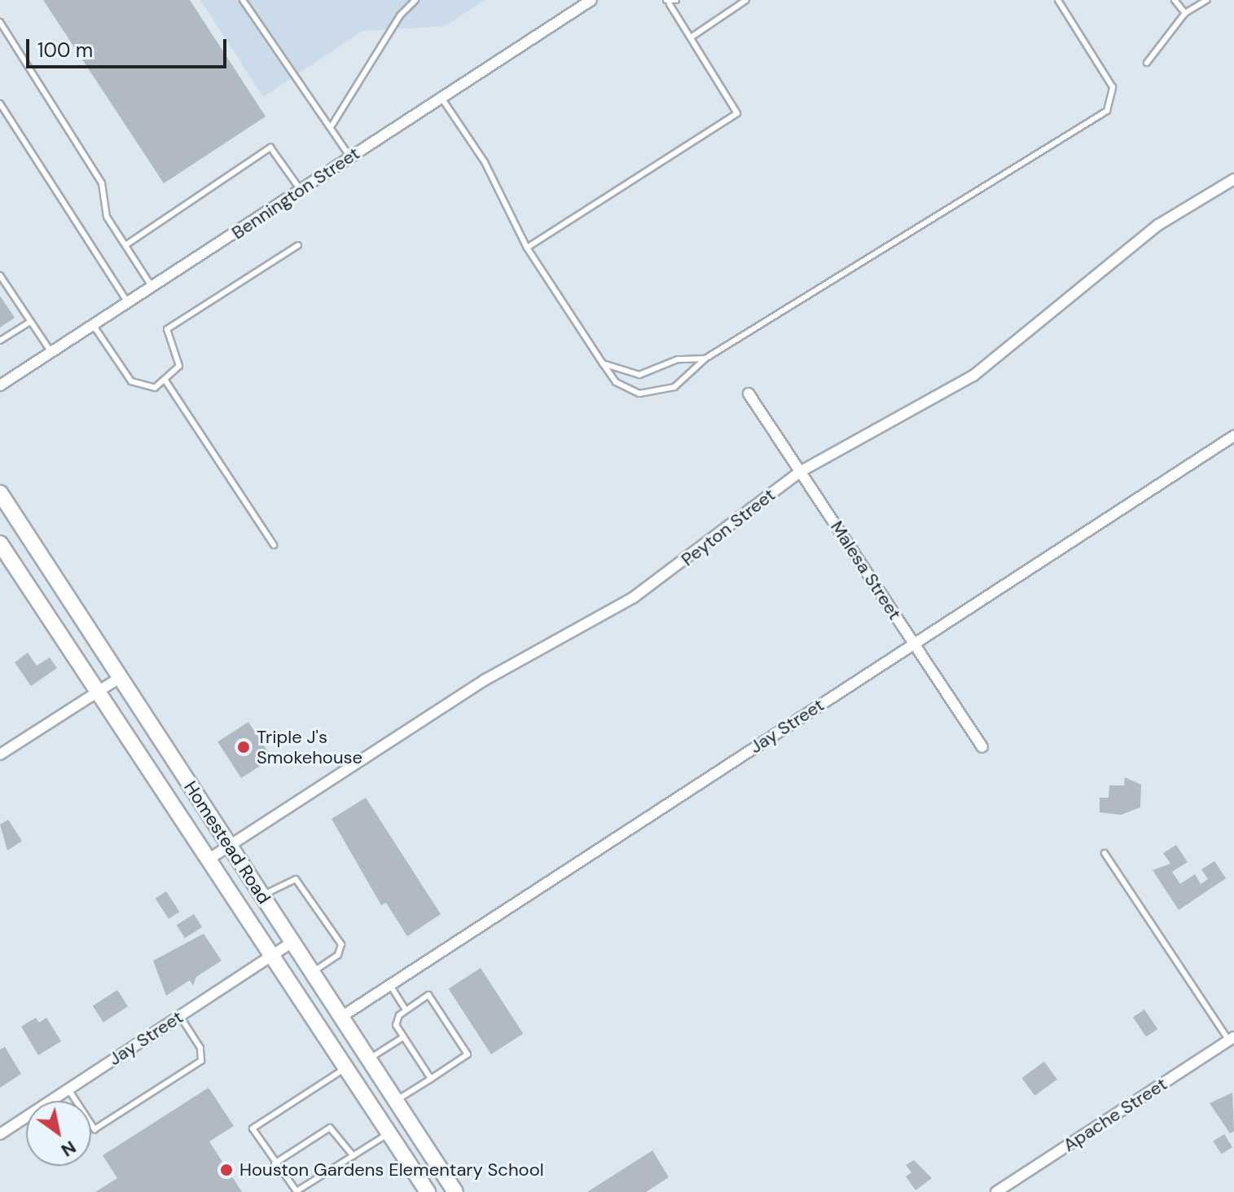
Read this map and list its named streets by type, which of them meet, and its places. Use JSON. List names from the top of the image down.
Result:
{
  "streets": {
    "main road": ["Homestead Road"],
    "street": [
      "Bennington Street",
      "Peyton Street",
      "Malesa Street",
      "Jay Street",
      "Apache Street"
    ]
  },
  "crossings": [
    ["Peyton Street", "Malesa Street"],
    ["Peyton Street", "Homestead Road"],
    ["Malesa Street", "Jay Street"],
    ["Jay Street", "Homestead Road"]
  ],
  "places": ["Triple J's Smokehouse", "Houston Gardens Elementary School"],
  "scale_bar": "100 m",
  "north": "bottom right"
}
